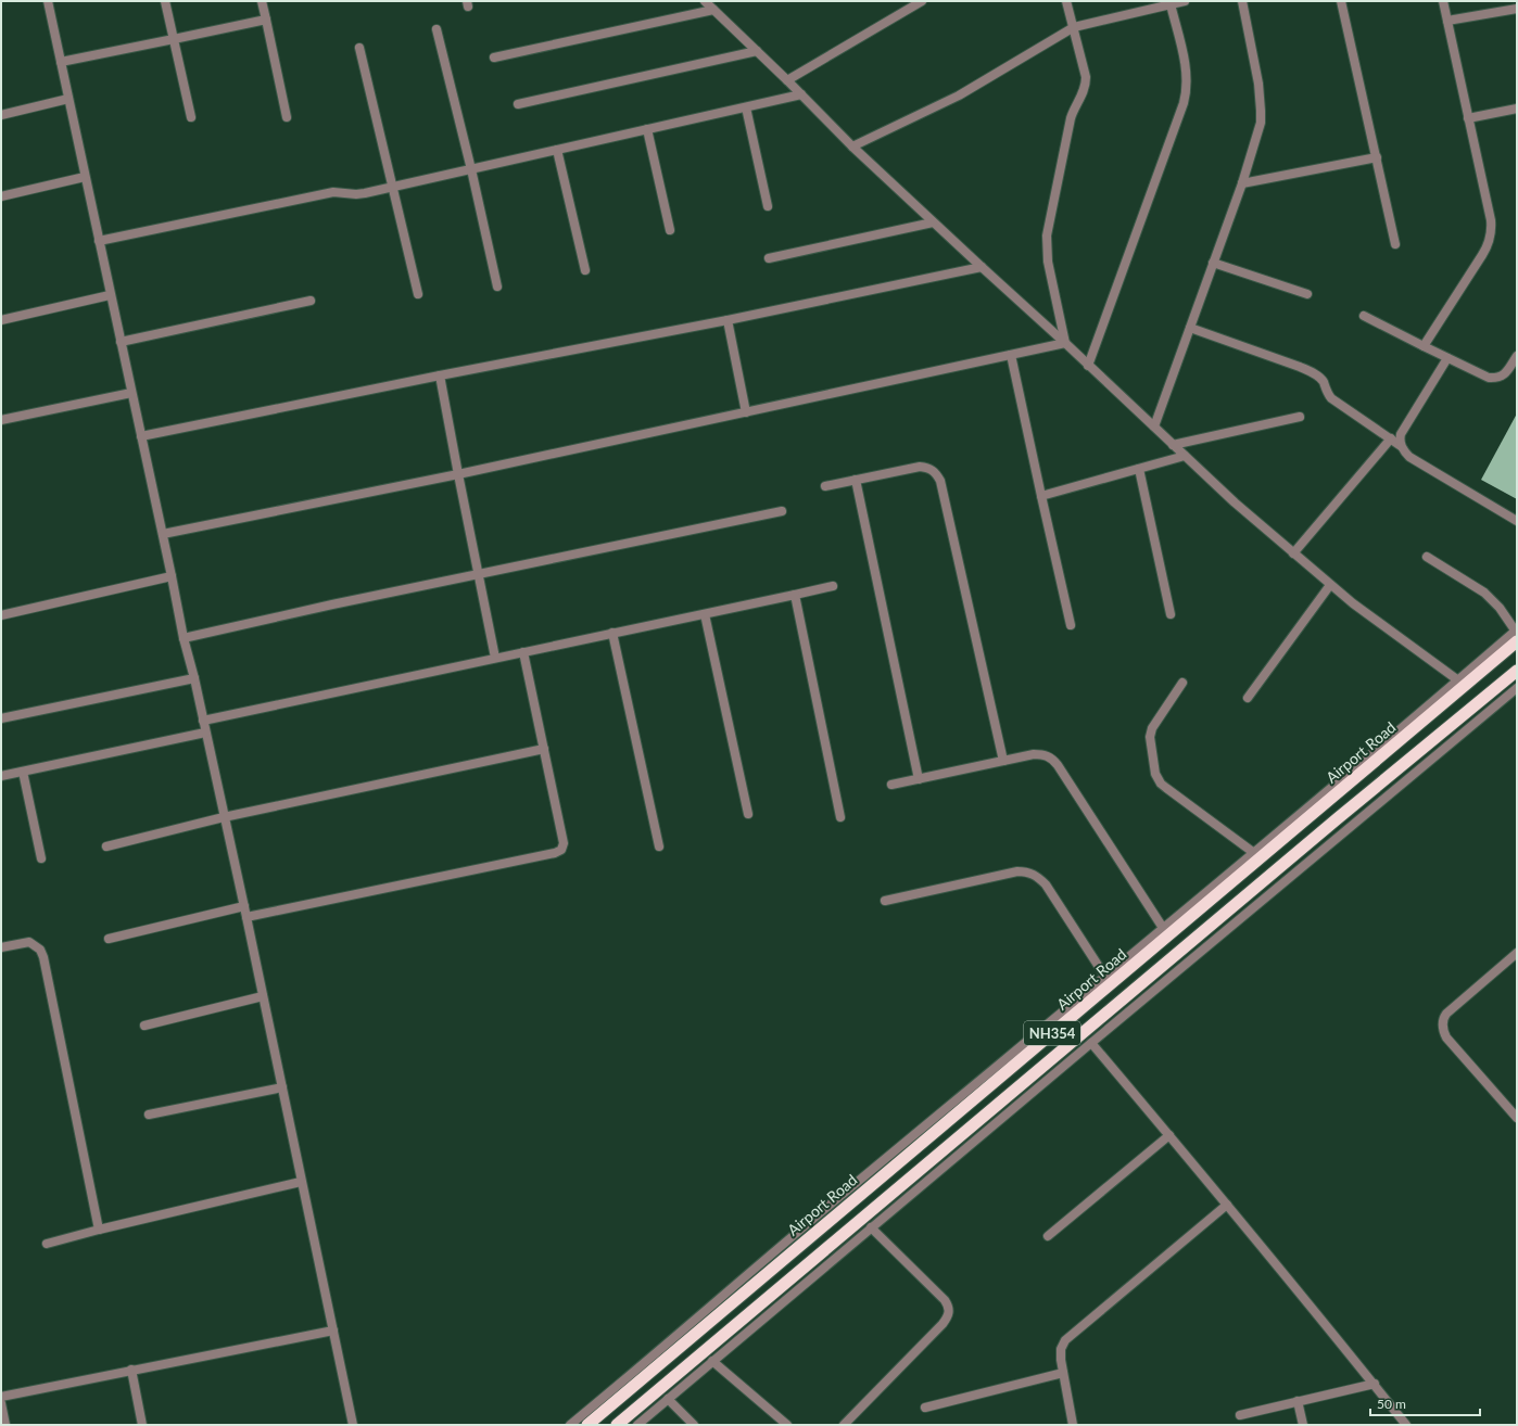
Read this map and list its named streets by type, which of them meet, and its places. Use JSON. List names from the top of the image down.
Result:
{
  "streets": {
    "highway": ["Airport Road", "NH354"]
  },
  "scale_bar": "50 m"
}
